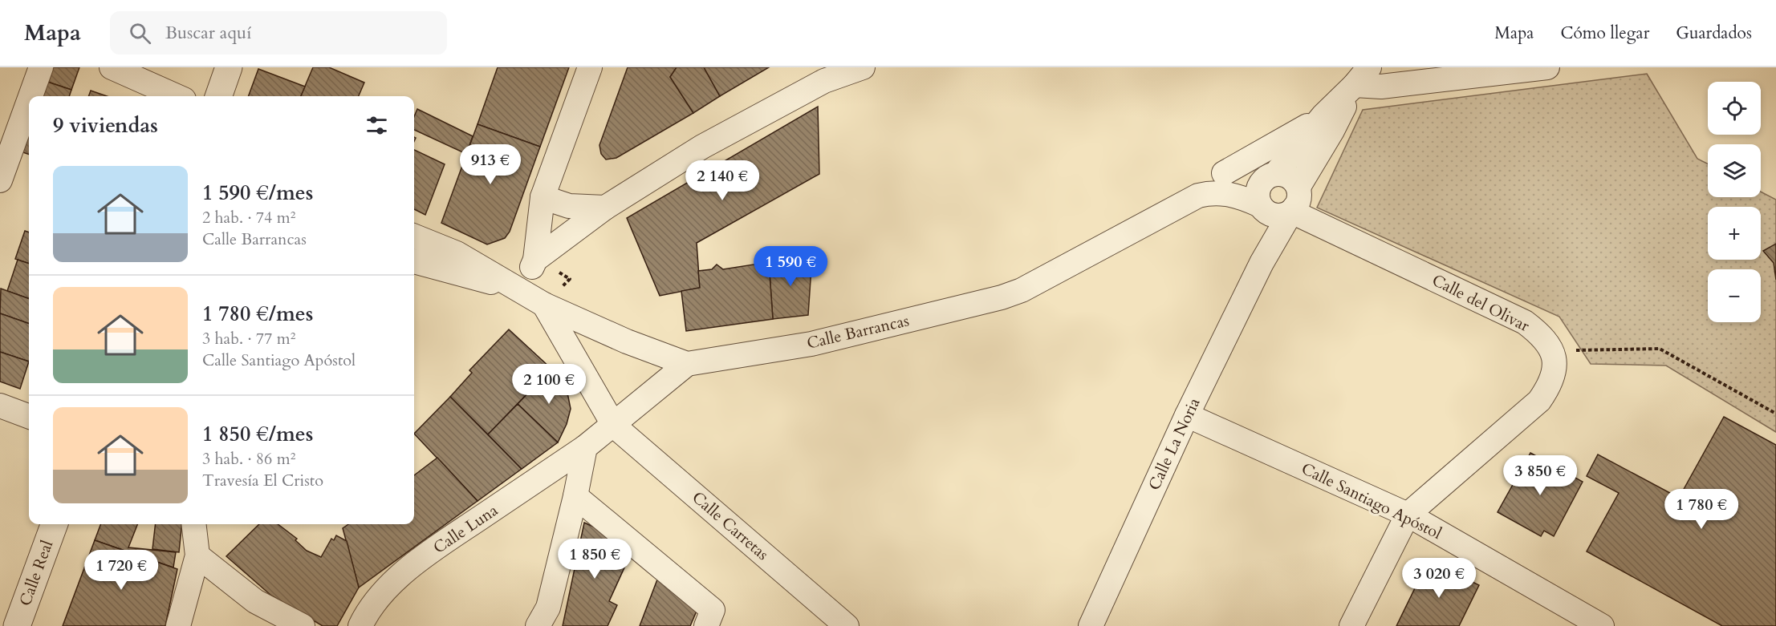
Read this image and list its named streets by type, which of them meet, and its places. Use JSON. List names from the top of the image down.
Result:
{
  "streets": {
    "street": [
      "Calle del Olivar",
      "Calle Barrancas",
      "Calle La Noria",
      "Calle Santiago Apóstol",
      "Calle Carretas",
      "Calle Luna",
      "Calle Real"
    ]
  },
  "crossings": [
    ["Calle del Olivar", "Calle Barrancas"],
    ["Calle del Olivar", "Calle La Noria"],
    ["Calle Barrancas", "Calle La Noria"],
    ["Calle Barrancas", "Calle Carretas"],
    ["Calle Barrancas", "Calle Luna"],
    ["Calle La Noria", "Calle Santiago Apóstol"],
    ["Calle Carretas", "Calle Luna"]
  ],
  "page": {
    "header": "Mapa",
    "search": "Buscar aquí",
    "nav": ["Mapa", "Cómo llegar", "Guardados"],
    "map_buttons": ["+", "−"],
    "heading": "9 viviendas",
    "price": [
      "913 €",
      "2 140 €",
      "1 590 €",
      "2 100 €",
      "3 850 €",
      "1 780 €",
      "1 850 €",
      "1 720 €",
      "3 020 €"
    ],
    "list": [
      {
        "name": "1 590 €/mes",
        "note": "2 hab. · 74 m² · Calle Barrancas"
      },
      {
        "name": "1 780 €/mes",
        "note": "3 hab. · 77 m² · Calle Santiago Apóstol"
      },
      {
        "name": "1 850 €/mes",
        "note": "3 hab. · 86 m² · Travesía El Cristo"
      }
    ]
  }
}
